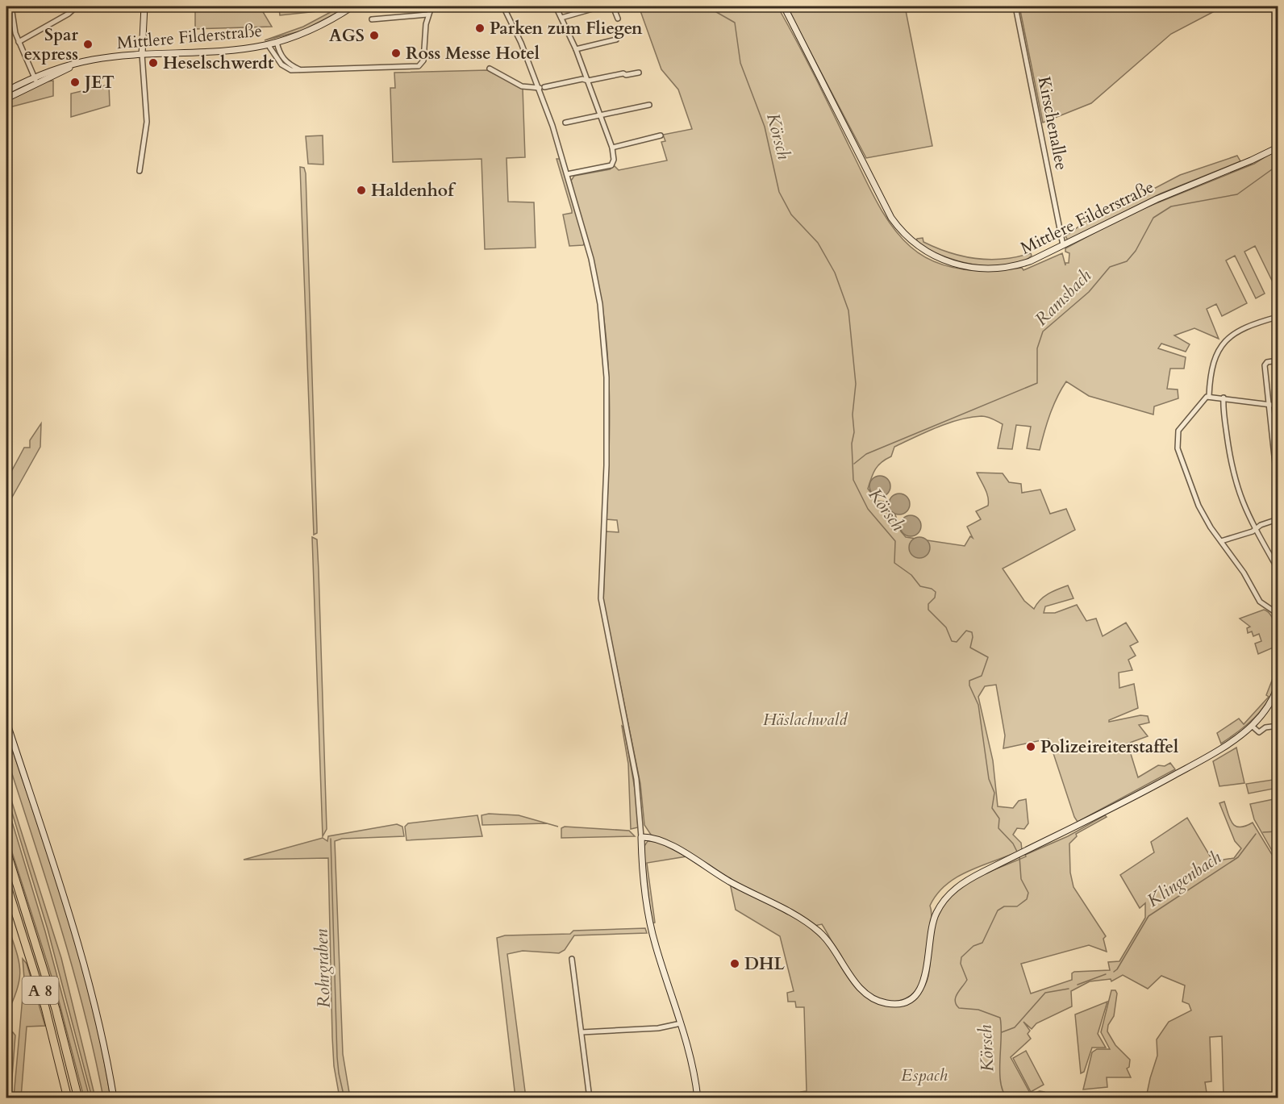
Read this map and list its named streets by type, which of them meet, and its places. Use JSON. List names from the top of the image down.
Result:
{
  "streets": {
    "highway": ["A 8"],
    "main road": ["Mittlere Filderstraße"],
    "street": ["Kirschenallee"]
  },
  "crossings": [
    ["Mittlere Filderstraße", "Kirschenallee"]
  ],
  "water": [
    "Körsch",
    "Ramsbach",
    "Klingenbach",
    "Rohrgraben"
  ],
  "parks": ["Häslachwald", "Espach"],
  "places": [
    "Parken zum Fliegen",
    "AGS",
    "Spar express",
    "Ross Messe Hotel",
    "Heselschwerdt",
    "JET",
    "Haldenhof",
    "Polizeireiterstaffel",
    "DHL"
  ]
}
